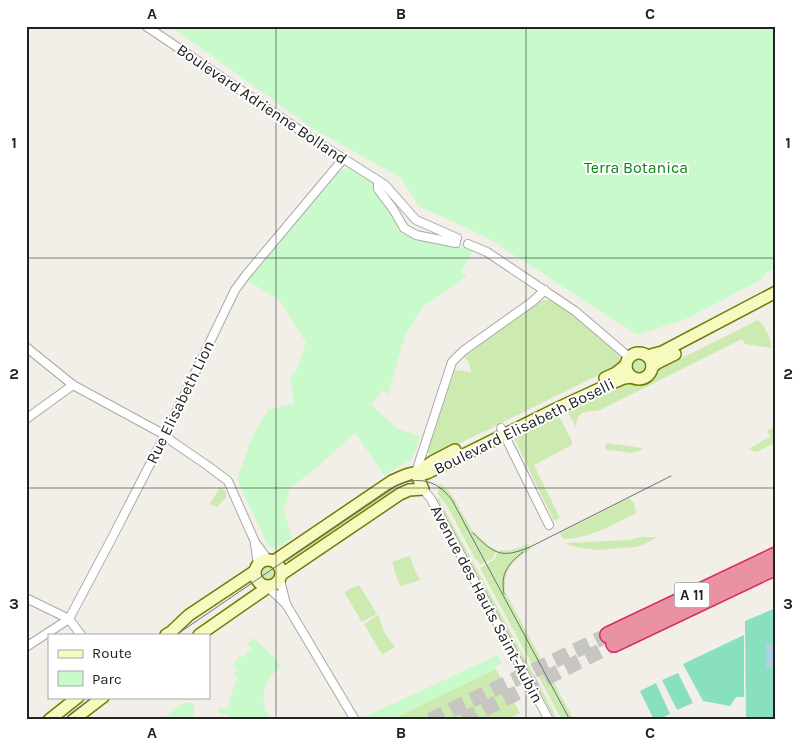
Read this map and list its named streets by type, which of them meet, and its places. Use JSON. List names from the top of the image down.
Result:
{
  "streets": {
    "highway": ["A 11"],
    "street": [
      "Boulevard Adrienne Bolland",
      "Rue Elisabeth Lion",
      "Boulevard Elisabeth Boselli",
      "Avenue des Hauts Saint-Aubin"
    ]
  },
  "crossings": [
    ["Boulevard Adrienne Bolland", "Rue Elisabeth Lion"],
    ["Boulevard Elisabeth Boselli", "Avenue des Hauts Saint-Aubin"]
  ],
  "parks": ["Terra Botanica"],
  "legend": ["Route", "Parc"],
  "grid": {
    "columns": ["A", "B", "C"],
    "rows": ["1", "2", "3"]
  }
}
